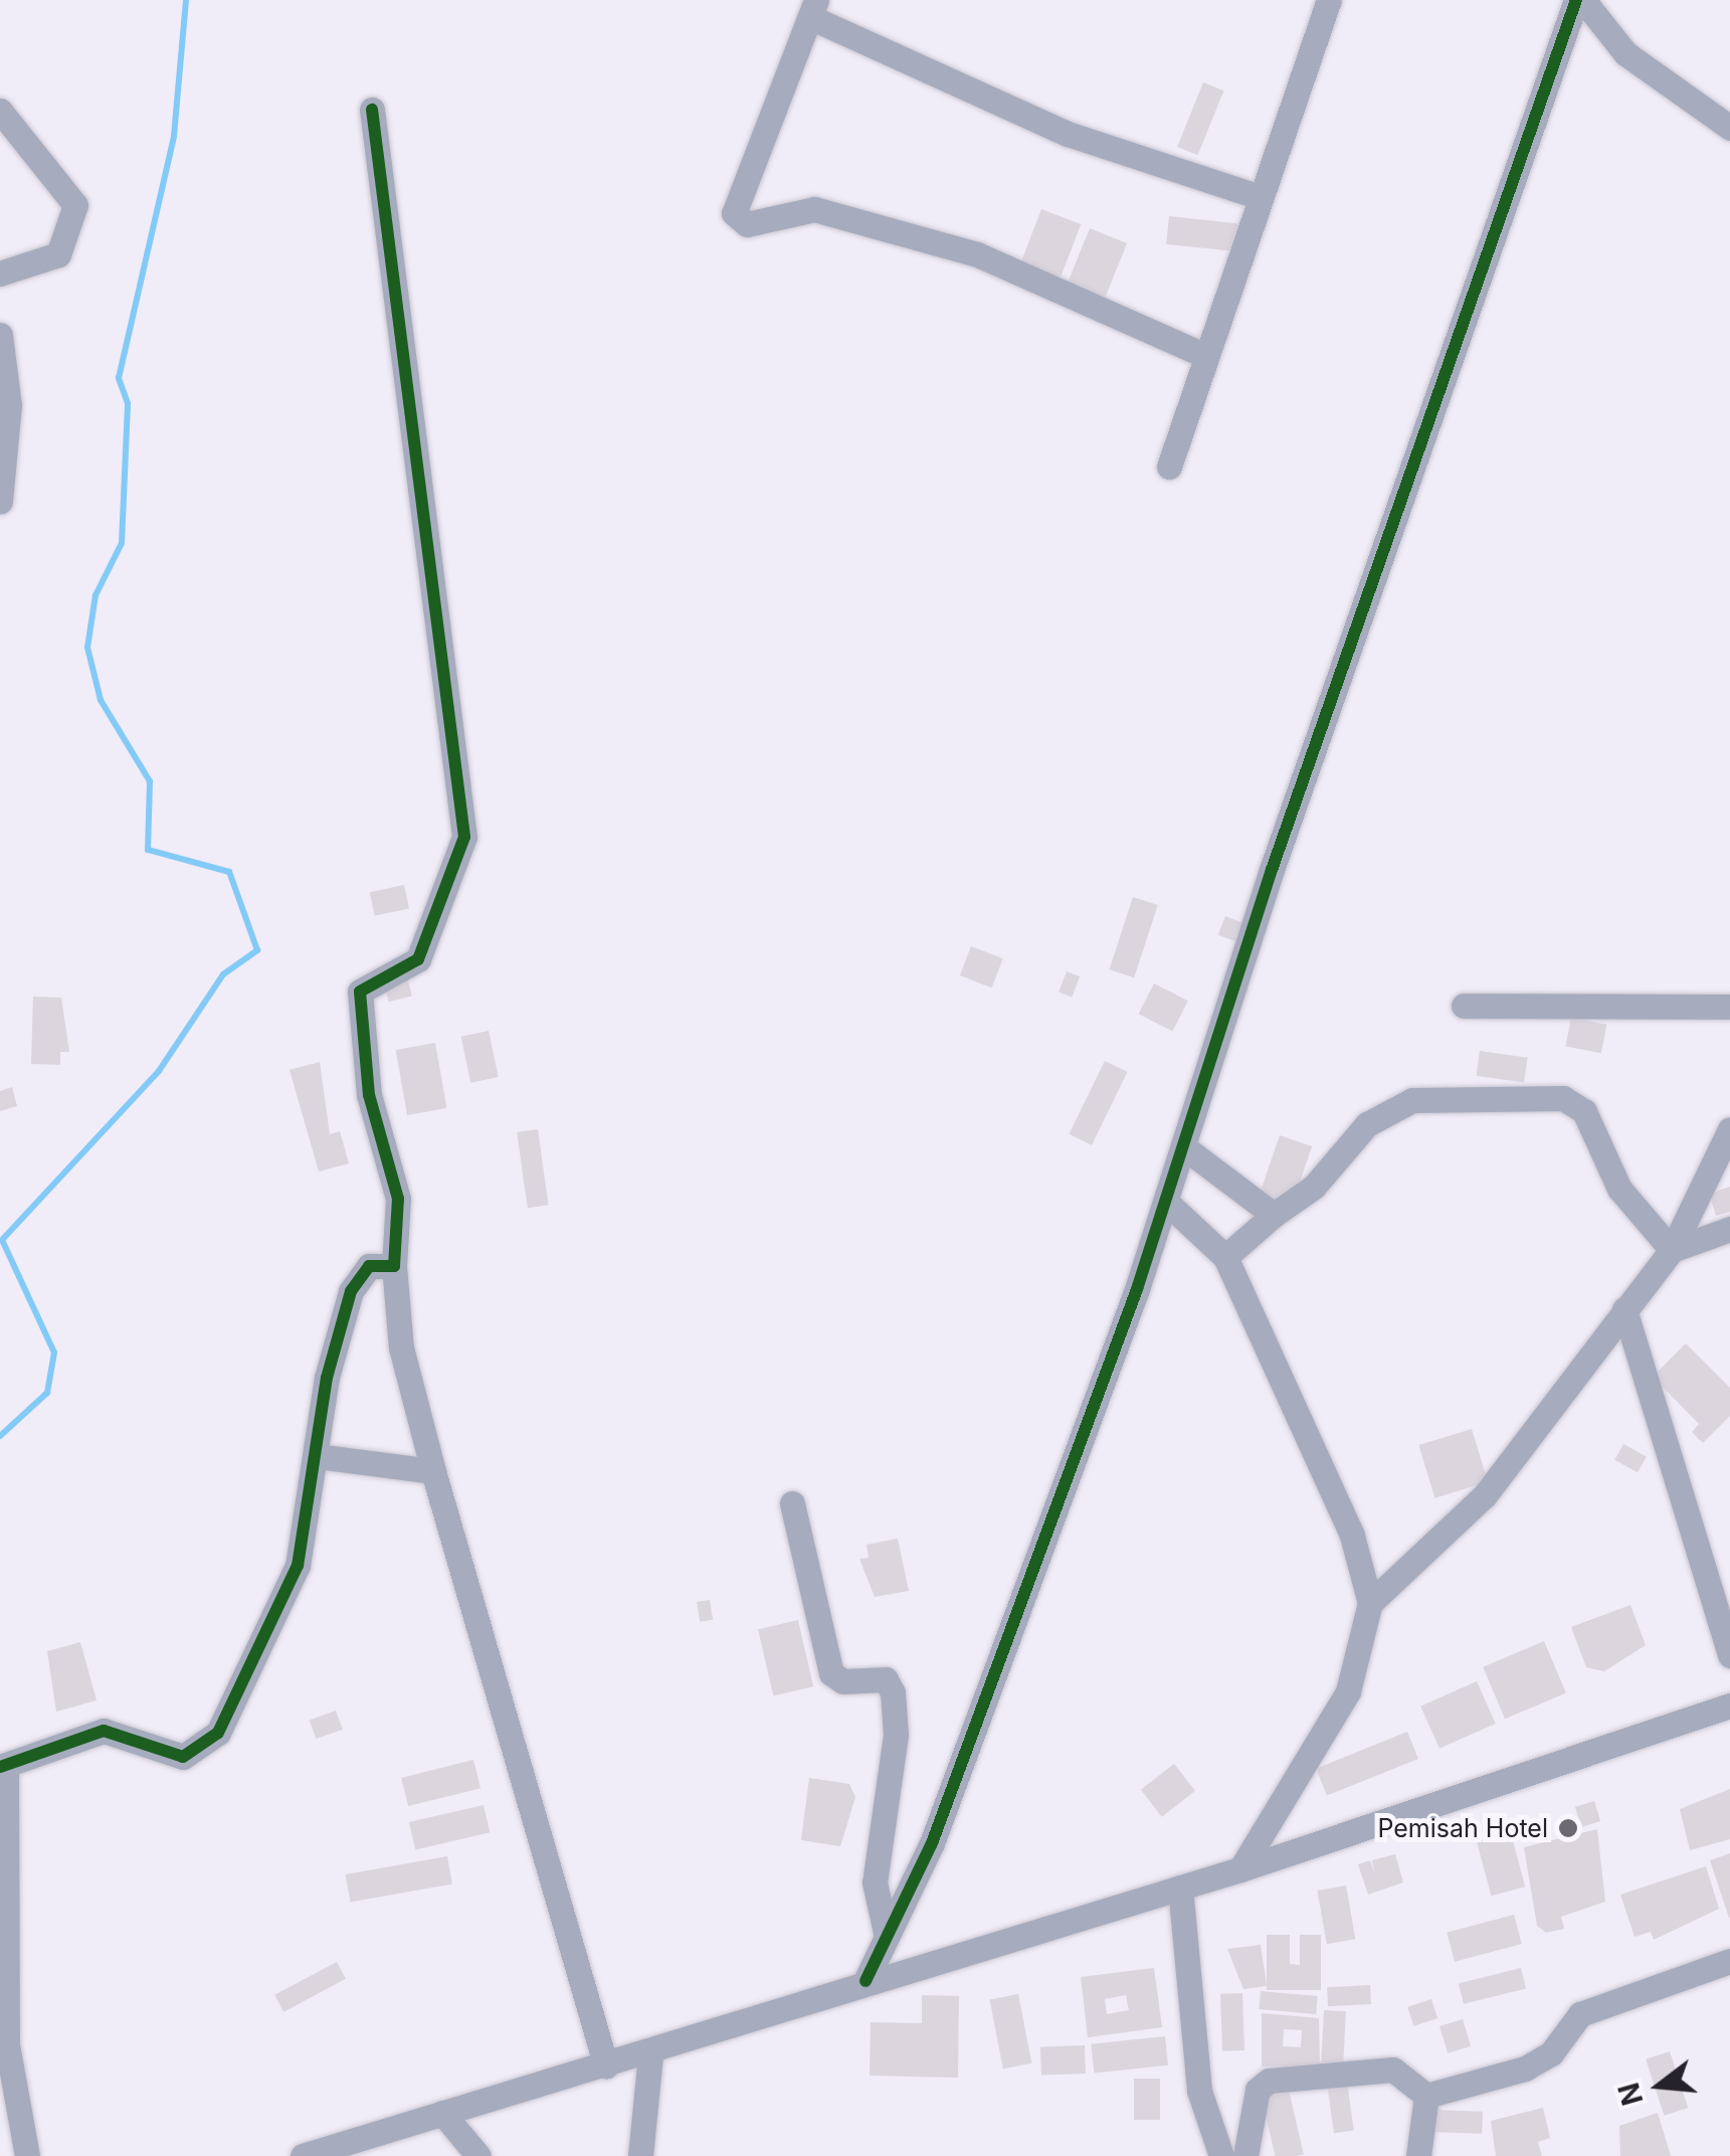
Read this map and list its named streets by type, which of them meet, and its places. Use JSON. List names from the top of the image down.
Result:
{
  "places": ["Pemisah Hotel"],
  "north": "left"
}
